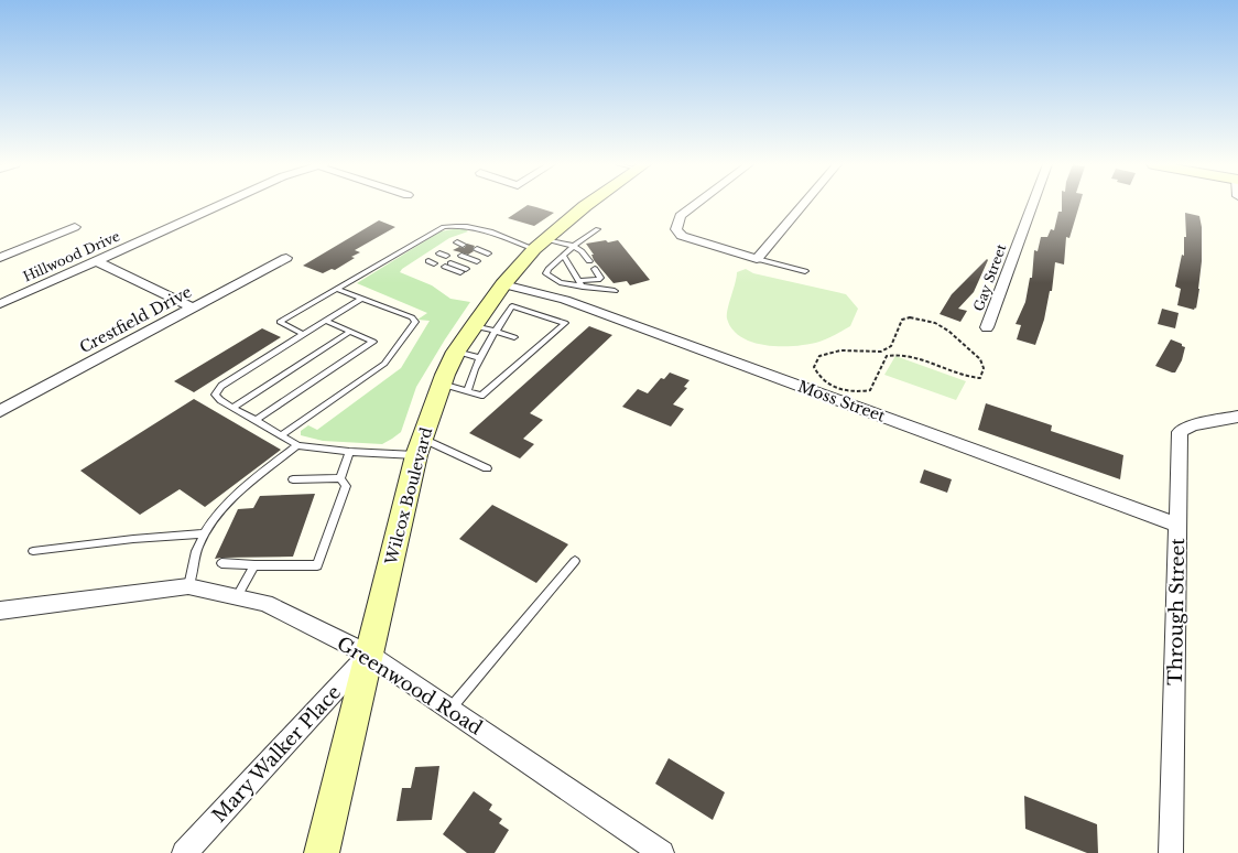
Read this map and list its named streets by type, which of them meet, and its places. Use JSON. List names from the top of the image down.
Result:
{
  "streets": {
    "main road": ["Wilcox Boulevard"],
    "street": [
      "Hillwood Drive",
      "Gay Street",
      "Crestfield Drive",
      "Moss Street",
      "Through Street",
      "Greenwood Road",
      "Mary Walker Place"
    ]
  },
  "crossings": [
    ["Moss Street", "Wilcox Boulevard"],
    ["Moss Street", "Through Street"],
    ["Wilcox Boulevard", "Greenwood Road"],
    ["Wilcox Boulevard", "Mary Walker Place"],
    ["Greenwood Road", "Mary Walker Place"]
  ]
}
